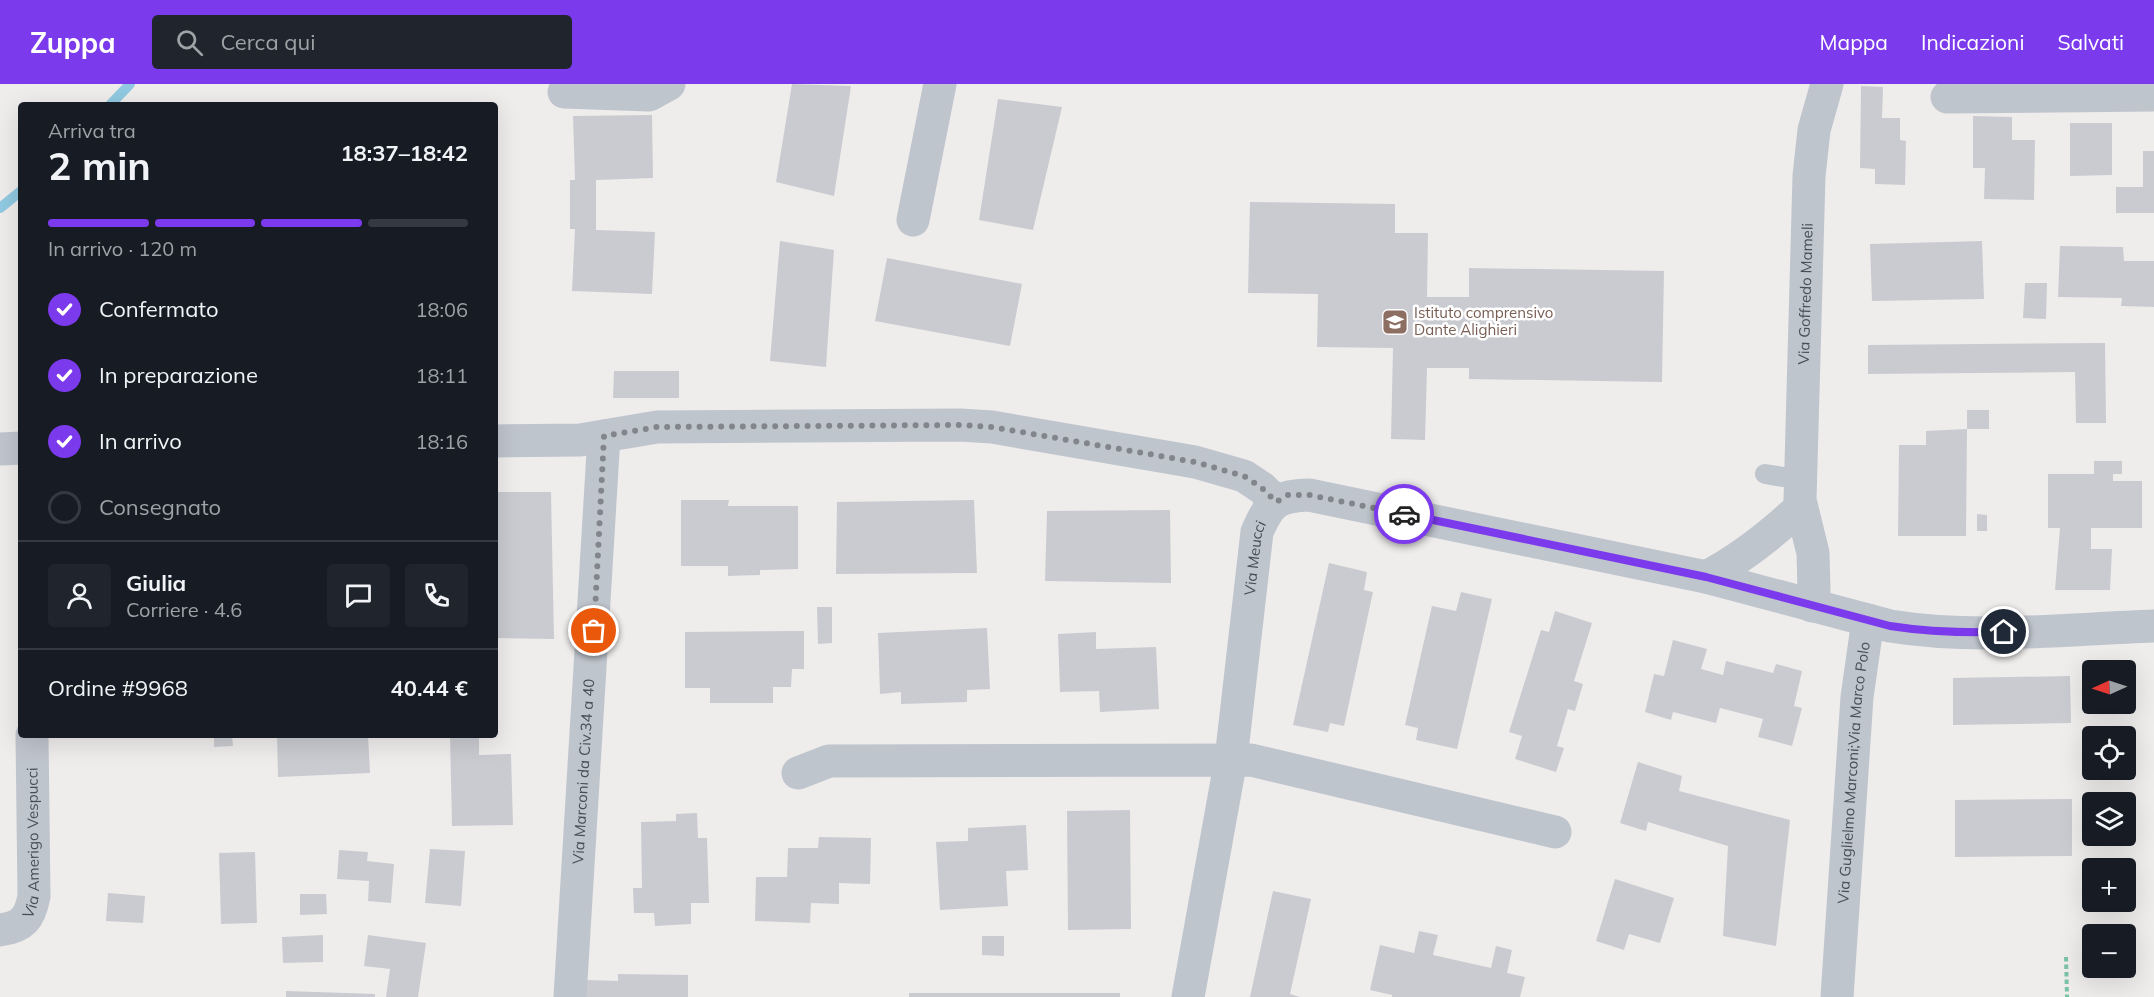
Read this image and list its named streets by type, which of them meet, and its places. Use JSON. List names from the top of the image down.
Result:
{
  "streets": {
    "street": [
      "Via Goffredo Mameli",
      "Via Meucci",
      "Via Marconi da Civ.34 a 40",
      "Via Guglielmo Marconi;Via Marco Polo",
      "Via Amerigo Vespucci"
    ]
  },
  "crossings": [
    ["Via Goffredo Mameli", "Via Meucci"],
    ["Via Meucci", "Via Guglielmo Marconi;Via Marco Polo"]
  ],
  "places": {
    "school or university": ["Istituto comprensivo Dante Alighieri"]
  },
  "north": "left",
  "page": {
    "header": "Zuppa",
    "search": "Cerca qui",
    "nav": ["Mappa", "Indicazioni", "Salvati"],
    "heading": ["2 min", "Arriva tra", "18:37–18:42"],
    "panel": [
      "Giulia",
      "Corriere · 4.6",
      "Ordine #9968",
      "40.44 €"
    ],
    "bar": "In arrivo · 120 m",
    "list": [
      ["Confermato", "18:06"],
      ["In preparazione", "18:11"],
      ["In arrivo", "18:16"],
      "Consegnato"
    ],
    "map_buttons": ["+", "−"]
  }
}
